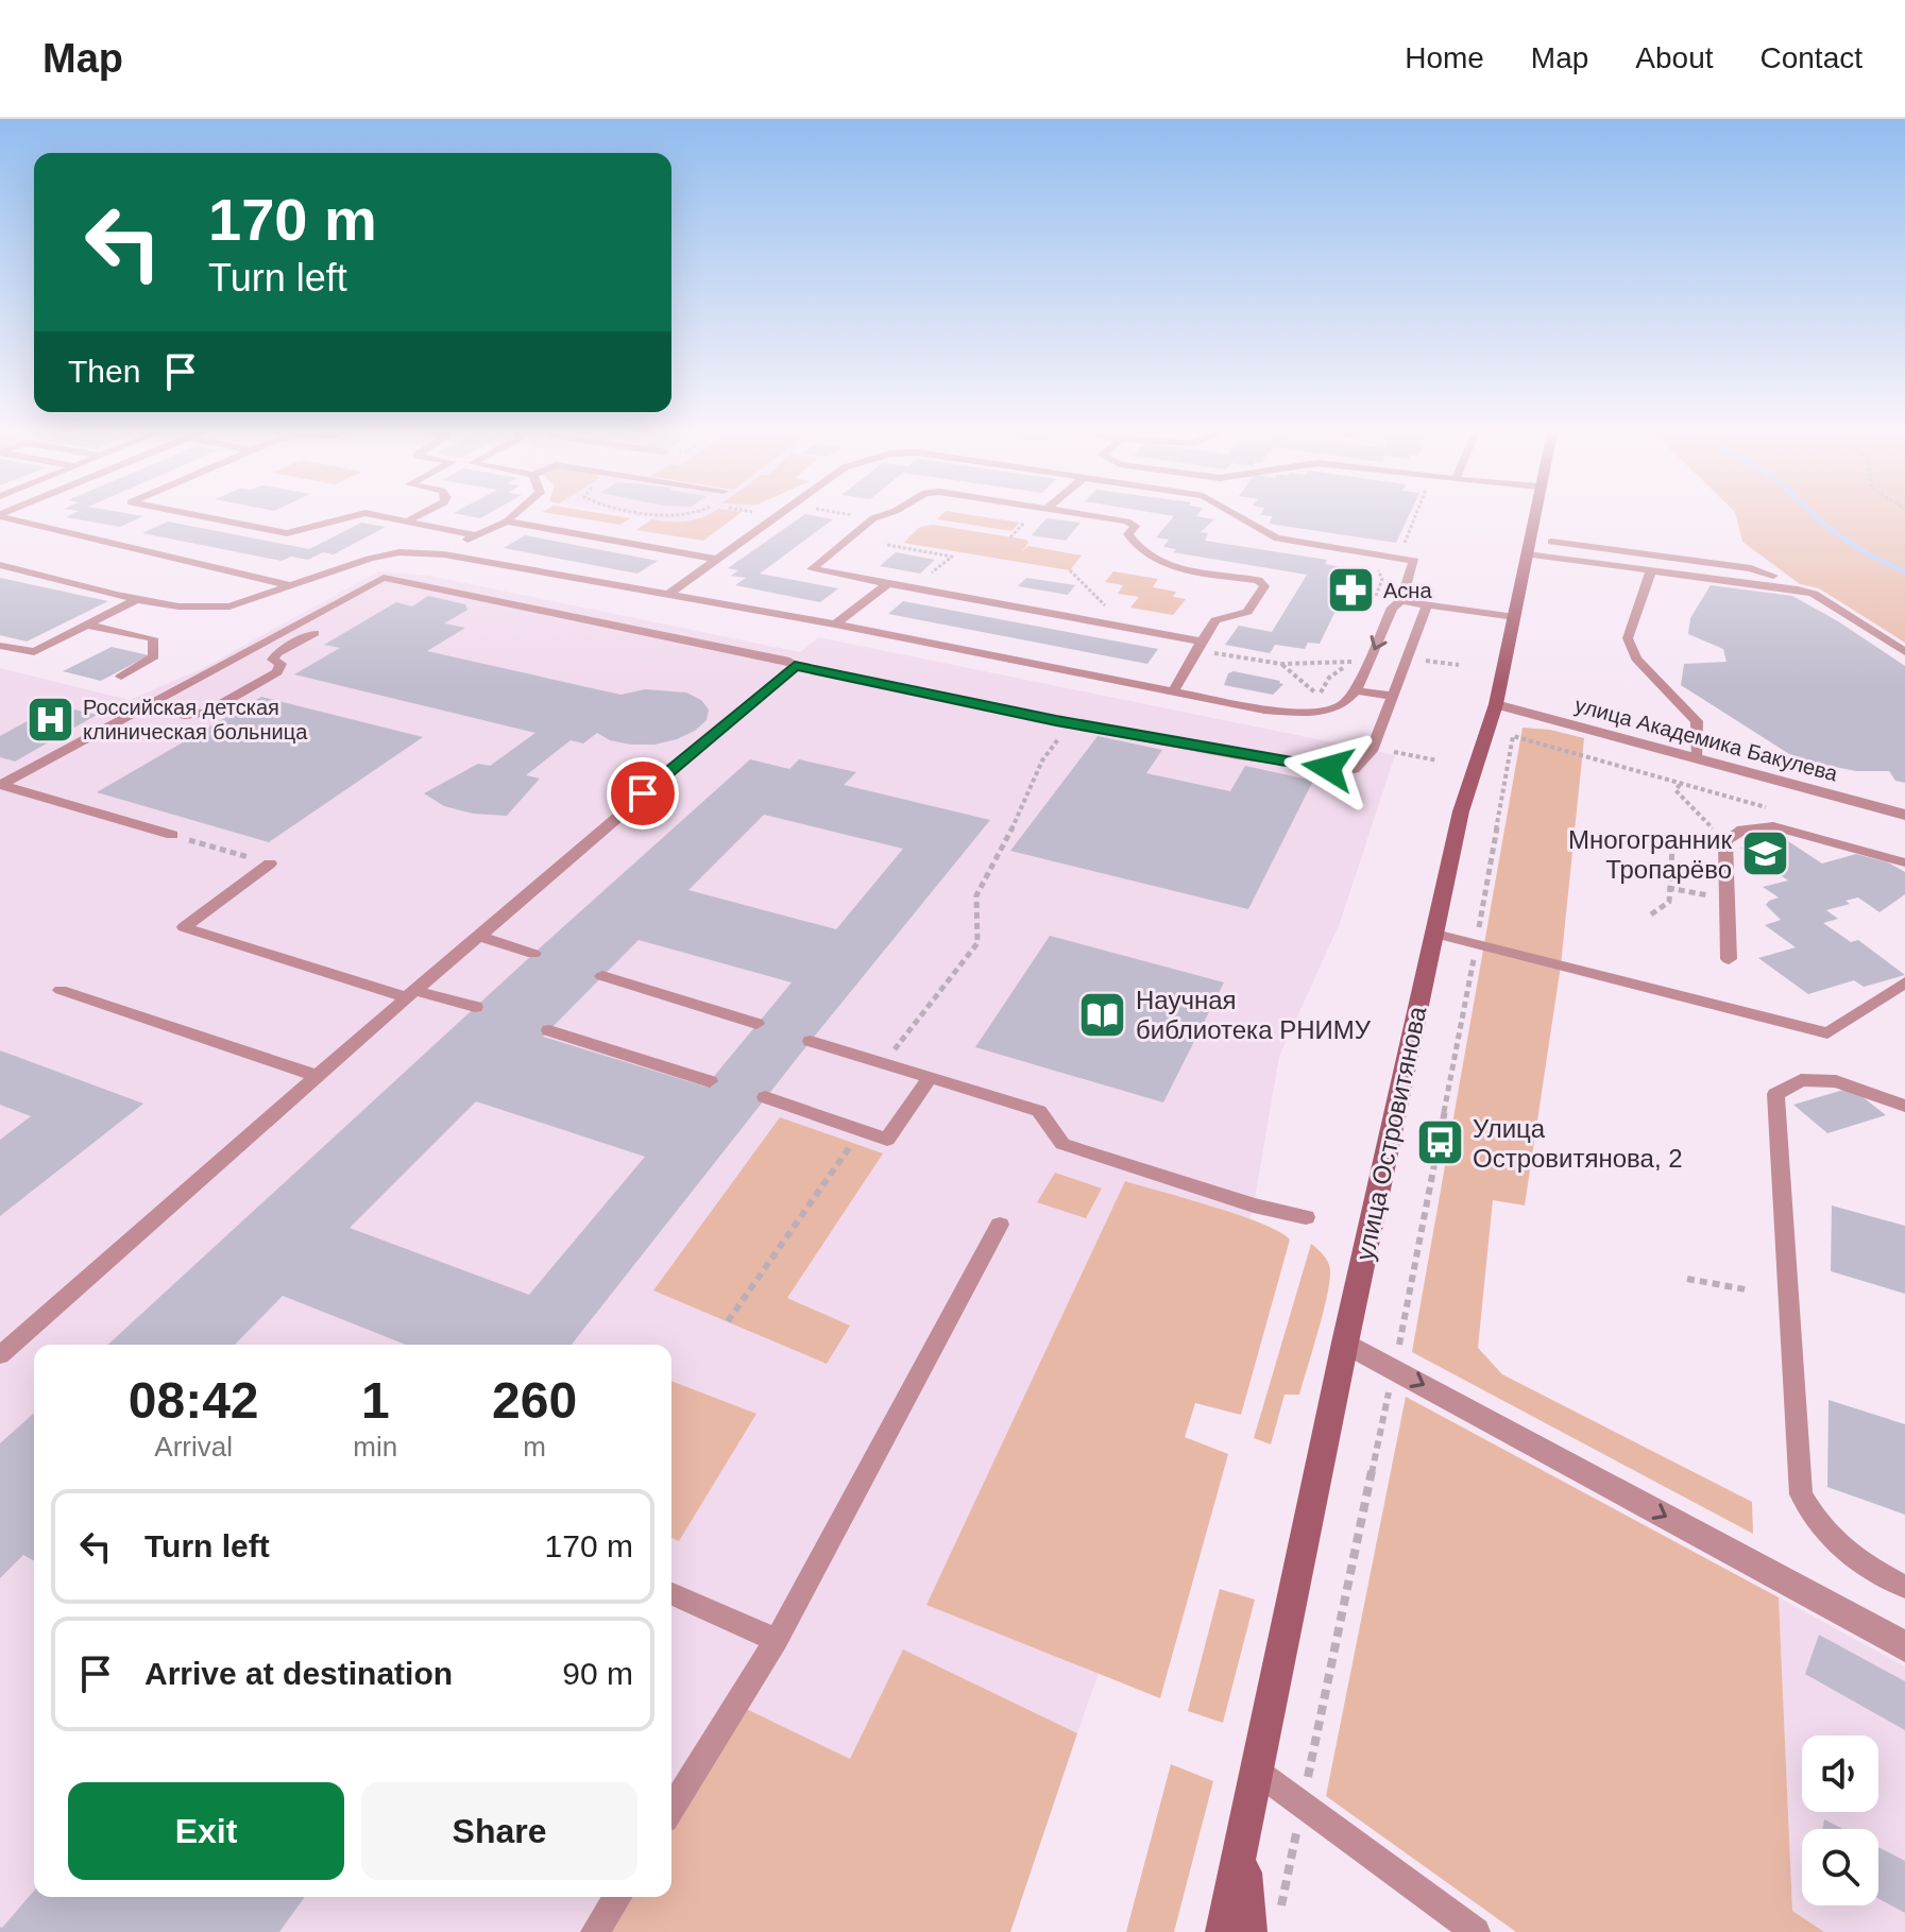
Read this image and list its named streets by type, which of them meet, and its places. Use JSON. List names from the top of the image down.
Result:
{
  "streets": {
    "main road": ["улица Островитянова"],
    "street": ["улица Академика Бакулева"]
  },
  "crossings": [
    ["улица Академика Бакулева", "улица Островитянова"]
  ],
  "places": {
    "pharmacy": ["Асна"],
    "hospital": ["Российская детская клиническая больница"],
    "school or university": ["Многогранник Тропарёво"],
    "library": ["Научная библиотека РНИМУ"],
    "bus stop": ["Улица Островитянова, 2"]
  },
  "page": {
    "header": "Map",
    "nav": [
      "Home",
      "Map",
      "About",
      "Contact"
    ],
    "turn": ["170 m", "Turn left"],
    "then": "Then",
    "eta": [
      "08:42",
      "Arrival",
      "1",
      "min",
      "260",
      "m"
    ],
    "list": [
      {
        "name": "Turn left",
        "value": "170 m"
      },
      {
        "name": "Arrive at destination",
        "value": "90 m"
      }
    ],
    "buttons": ["Exit", "Share"]
  }
}
